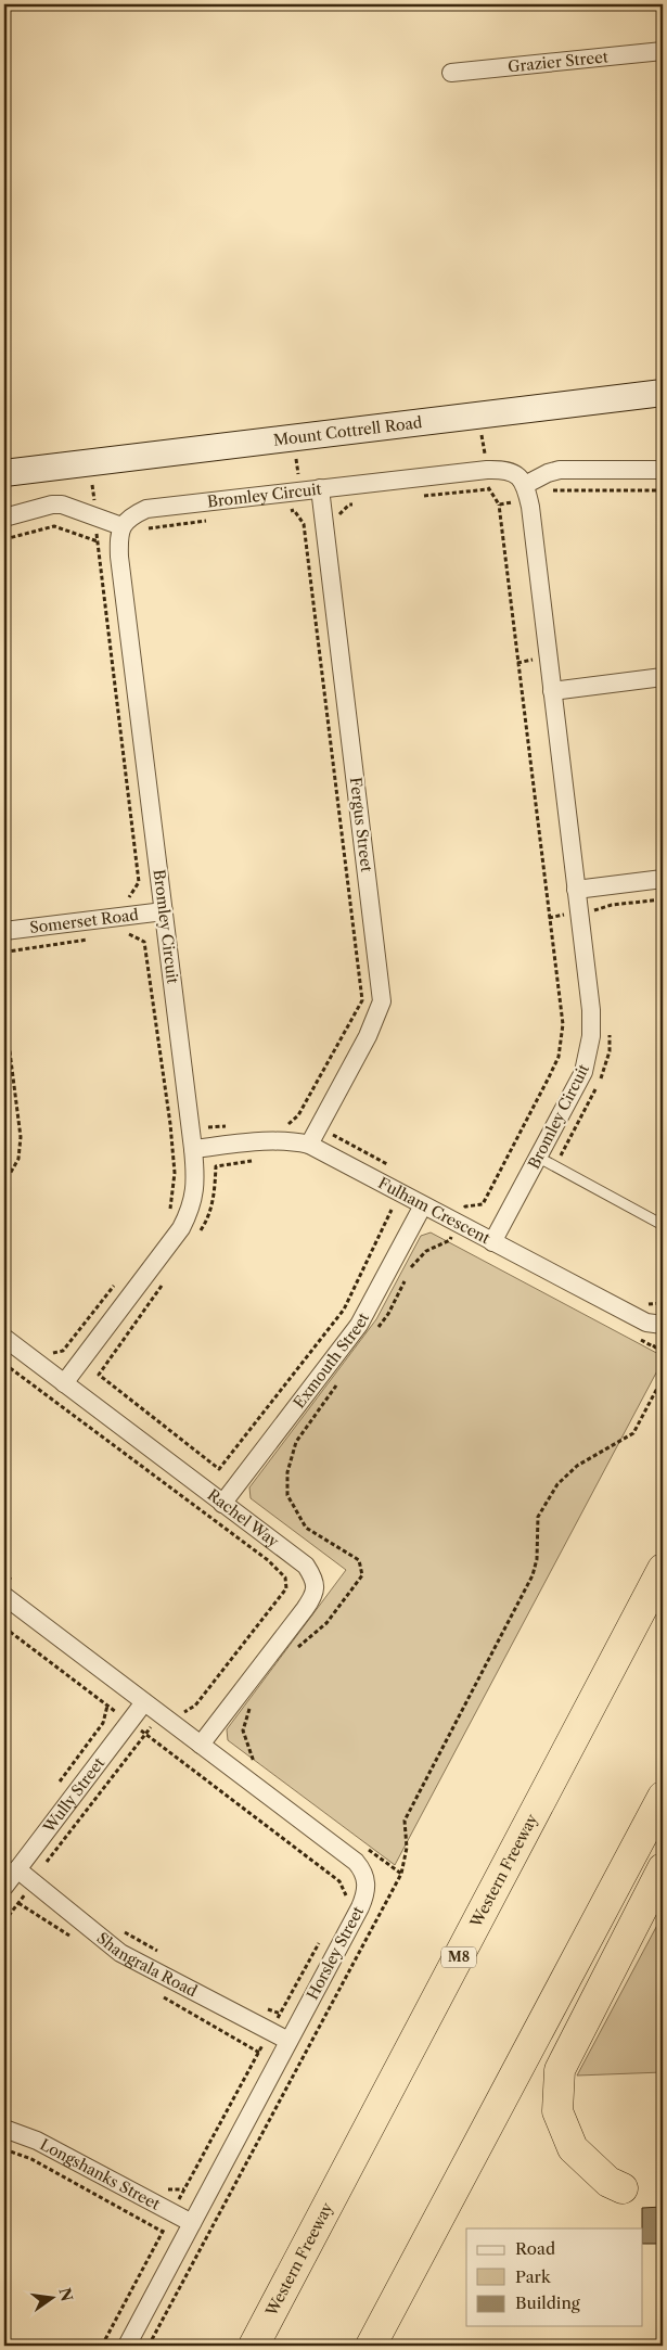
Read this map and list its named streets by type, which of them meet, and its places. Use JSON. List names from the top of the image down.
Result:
{
  "streets": {
    "highway": ["Western Freeway", "M8"],
    "street": [
      "Grazier Street",
      "Mount Cottrell Road",
      "Bromley Circuit",
      "Fergus Street",
      "Somerset Road",
      "Fulham Crescent",
      "Exmouth Street",
      "Rachel Way",
      "Wully Street",
      "Horsley Street",
      "Shangrala Road",
      "Longshanks Street"
    ]
  },
  "crossings": [
    ["Bromley Circuit", "Fergus Street"],
    ["Bromley Circuit", "Somerset Road"],
    ["Bromley Circuit", "Fulham Crescent"],
    ["Bromley Circuit", "Rachel Way"],
    ["Fergus Street", "Fulham Crescent"],
    ["Fulham Crescent", "Exmouth Street"],
    ["Exmouth Street", "Rachel Way"],
    ["Rachel Way", "Horsley Street"],
    ["Wully Street", "Horsley Street"],
    ["Wully Street", "Shangrala Road"],
    ["Horsley Street", "Shangrala Road"],
    ["Horsley Street", "Longshanks Street"]
  ],
  "legend": ["Road", "Park", "Building"],
  "north": "right"
}
